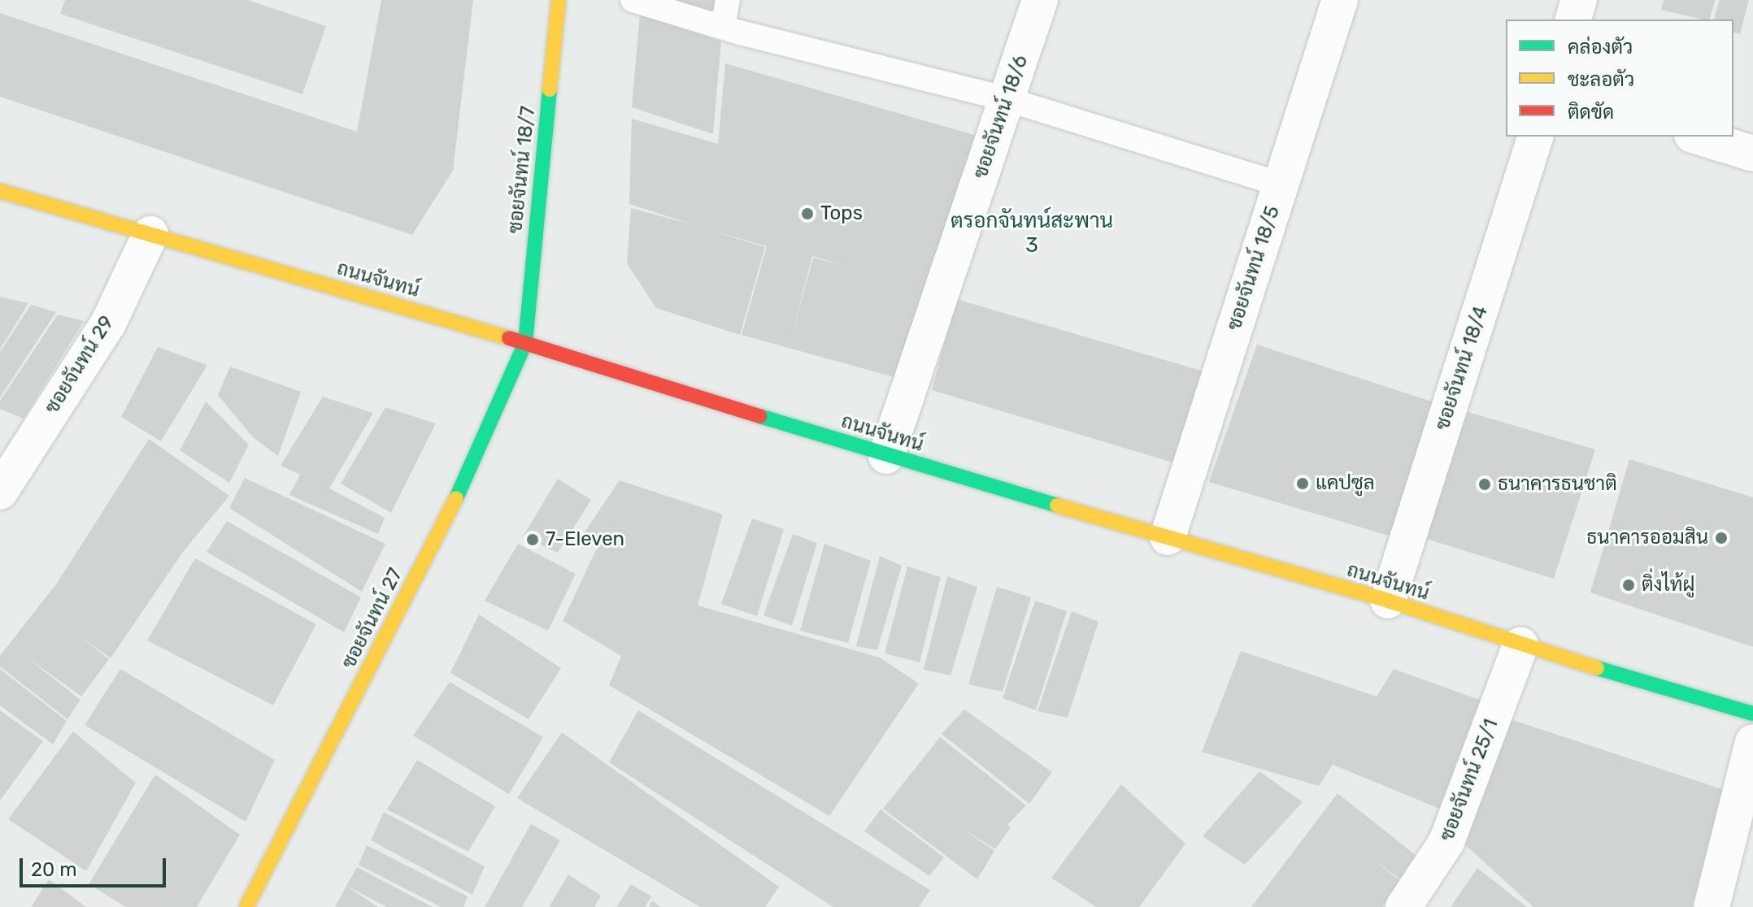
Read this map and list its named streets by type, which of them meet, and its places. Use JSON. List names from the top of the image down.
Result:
{
  "streets": {
    "main road": ["ซอยจันทน์ 18/7", "ถนนจันทน์", "ซอยจันทน์ 27"],
    "street": [
      "ซอยจันทน์ 18/6",
      "ซอยจันทน์ 18/5",
      "ซอยจันทน์ 29",
      "ซอยจันทน์ 18/4",
      "ซอยจันทน์ 25/1"
    ]
  },
  "crossings": [
    ["ซอยจันทน์ 18/6", "ถนนจันทน์"],
    ["ซอยจันทน์ 18/7", "ถนนจันทน์"],
    ["ซอยจันทน์ 18/7", "ซอยจันทน์ 27"],
    ["ซอยจันทน์ 18/5", "ถนนจันทน์"],
    ["ถนนจันทน์", "ซอยจันทน์ 29"],
    ["ถนนจันทน์", "ซอยจันทน์ 18/4"],
    ["ถนนจันทน์", "ซอยจันทน์ 27"],
    ["ถนนจันทน์", "ซอยจันทน์ 25/1"]
  ],
  "districts": ["ตรอกจันทน์สะพาน 3"],
  "places": [
    "Tops",
    "แคปซูล",
    "ธนาคารธนชาติ",
    "ธนาคารออมสิน",
    "7-Eleven",
    "ติ่งไท้ฝู"
  ],
  "legend": ["คล่องตัว", "ชะลอตัว", "ติดขัด"],
  "scale_bar": "20 m"
}
